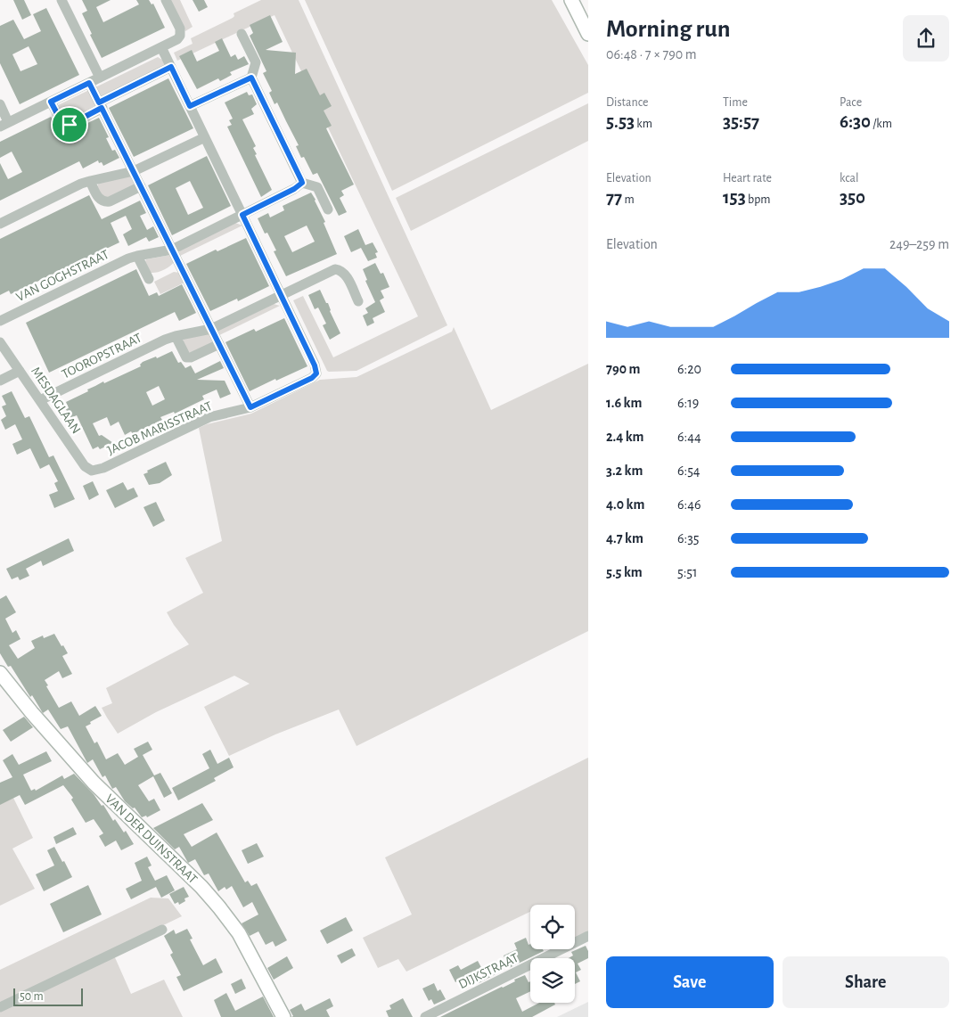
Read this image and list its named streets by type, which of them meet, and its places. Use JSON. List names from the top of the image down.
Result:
{
  "streets": {
    "street": [
      "VAN GOGHSTRAAT",
      "TOOROPSTRAAT",
      "MESDAGLAAN",
      "JACOB MARISSTRAAT",
      "VAN DER DUINSTRAAT",
      "DIJKSTRAAT"
    ]
  },
  "crossings": [
    ["TOOROPSTRAAT", "MESDAGLAAN"],
    ["TOOROPSTRAAT", "JACOB MARISSTRAAT"],
    ["MESDAGLAAN", "JACOB MARISSTRAAT"]
  ],
  "scale_bar": "50 m",
  "page": {
    "heading": ["Morning run", "06:48 · 7 × 790 m"],
    "stats": [
      ["Distance", "5.53 km"],
      ["Time", "35:57"],
      ["Pace", "6:30 /km"],
      ["Elevation", "77 m"],
      ["Heart rate", "153 bpm"],
      ["kcal", "350"]
    ],
    "chart": ["Elevation", "249–259 m"],
    "list": [
      {
        "name": "790 m",
        "note": "6:20"
      },
      {
        "name": "1.6 km",
        "note": "6:19"
      },
      {
        "name": "2.4 km",
        "note": "6:44"
      },
      {
        "name": "3.2 km",
        "note": "6:54"
      },
      {
        "name": "4.0 km",
        "note": "6:46"
      },
      {
        "name": "4.7 km",
        "note": "6:35"
      },
      {
        "name": "5.5 km",
        "note": "5:51"
      }
    ],
    "buttons": ["Save", "Share"],
    "scale": "50 m"
  }
}
